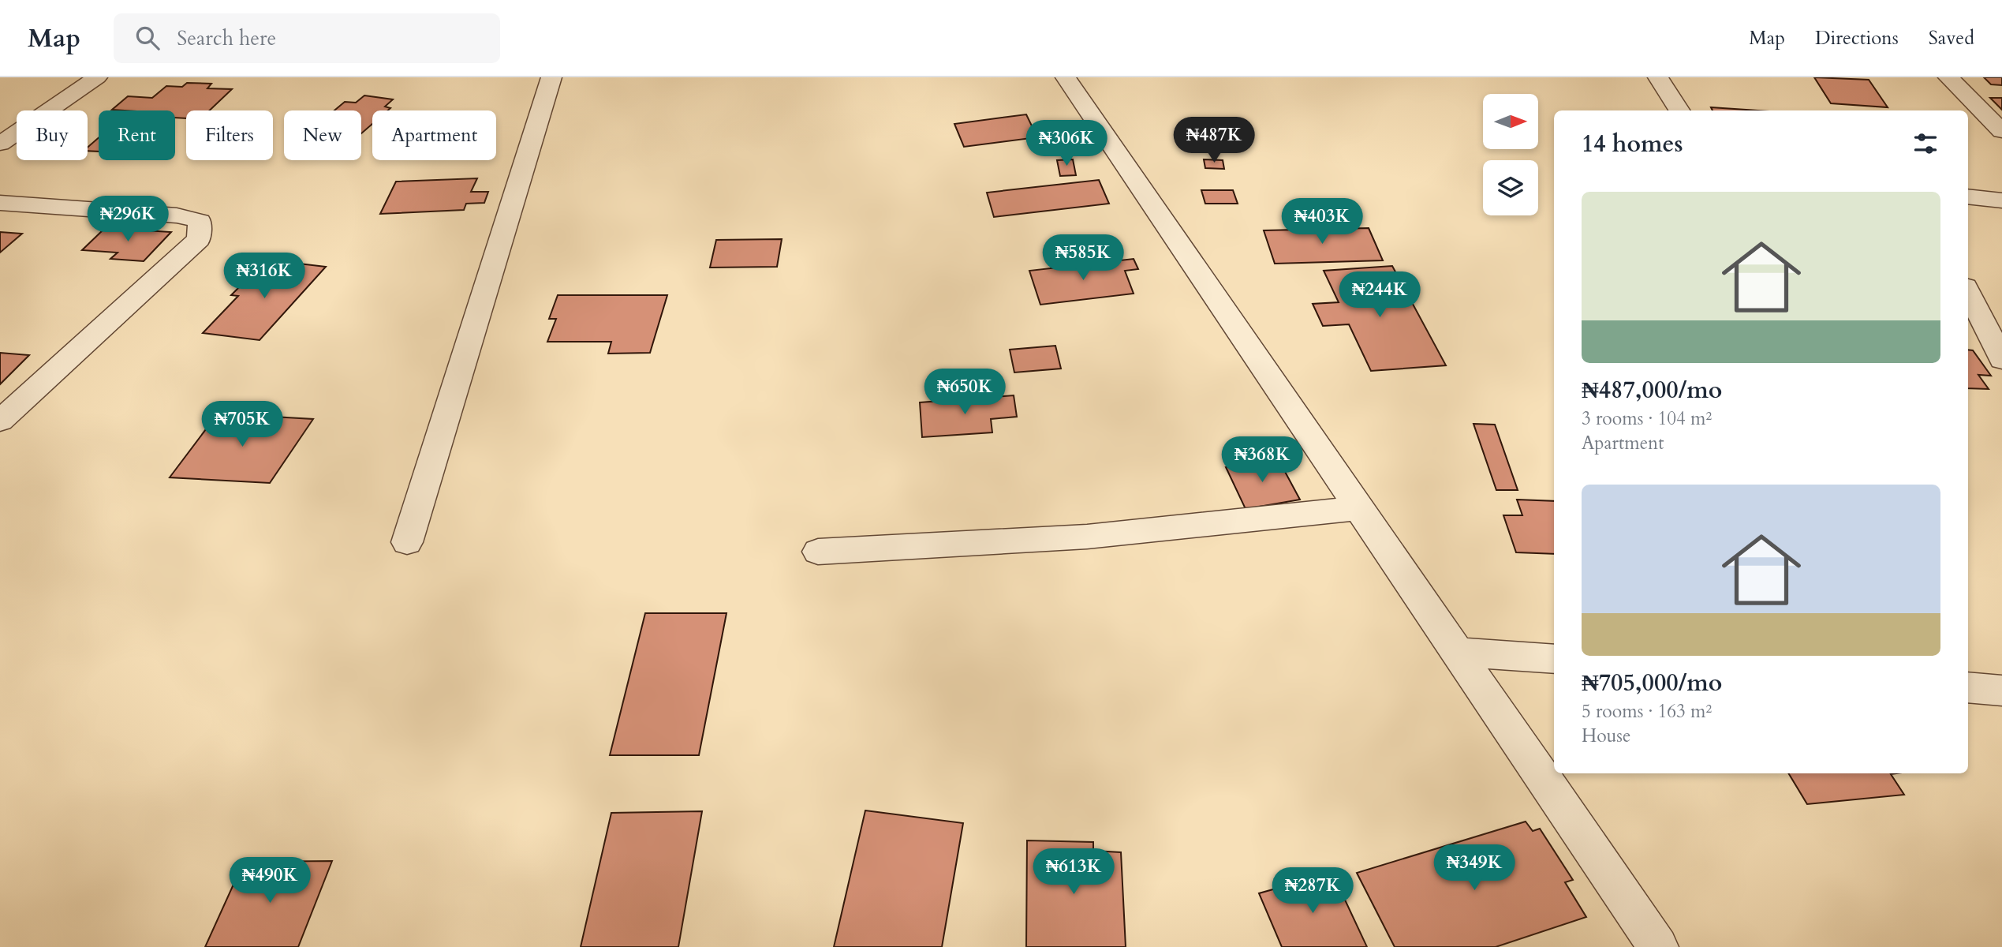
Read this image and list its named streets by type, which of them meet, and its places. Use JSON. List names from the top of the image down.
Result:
{
  "north": "right",
  "page": {
    "header": "Map",
    "search": "Search here",
    "nav": ["Map", "Directions", "Saved"],
    "chip": [
      "Buy",
      "Rent",
      "Filters",
      "New",
      "Apartment"
    ],
    "heading": "14 homes",
    "price": [
      "₦487K",
      "₦306K",
      "₦296K",
      "₦403K",
      "₦585K",
      "₦316K",
      "₦244K",
      "₦650K",
      "₦705K",
      "₦368K",
      "₦349K",
      "₦613K",
      "₦490K",
      "₦287K"
    ],
    "list": [
      {
        "name": "₦487,000/mo",
        "note": "3 rooms · 104 m² · Apartment"
      },
      {
        "name": "₦705,000/mo",
        "note": "5 rooms · 163 m² · House"
      }
    ]
  }
}
